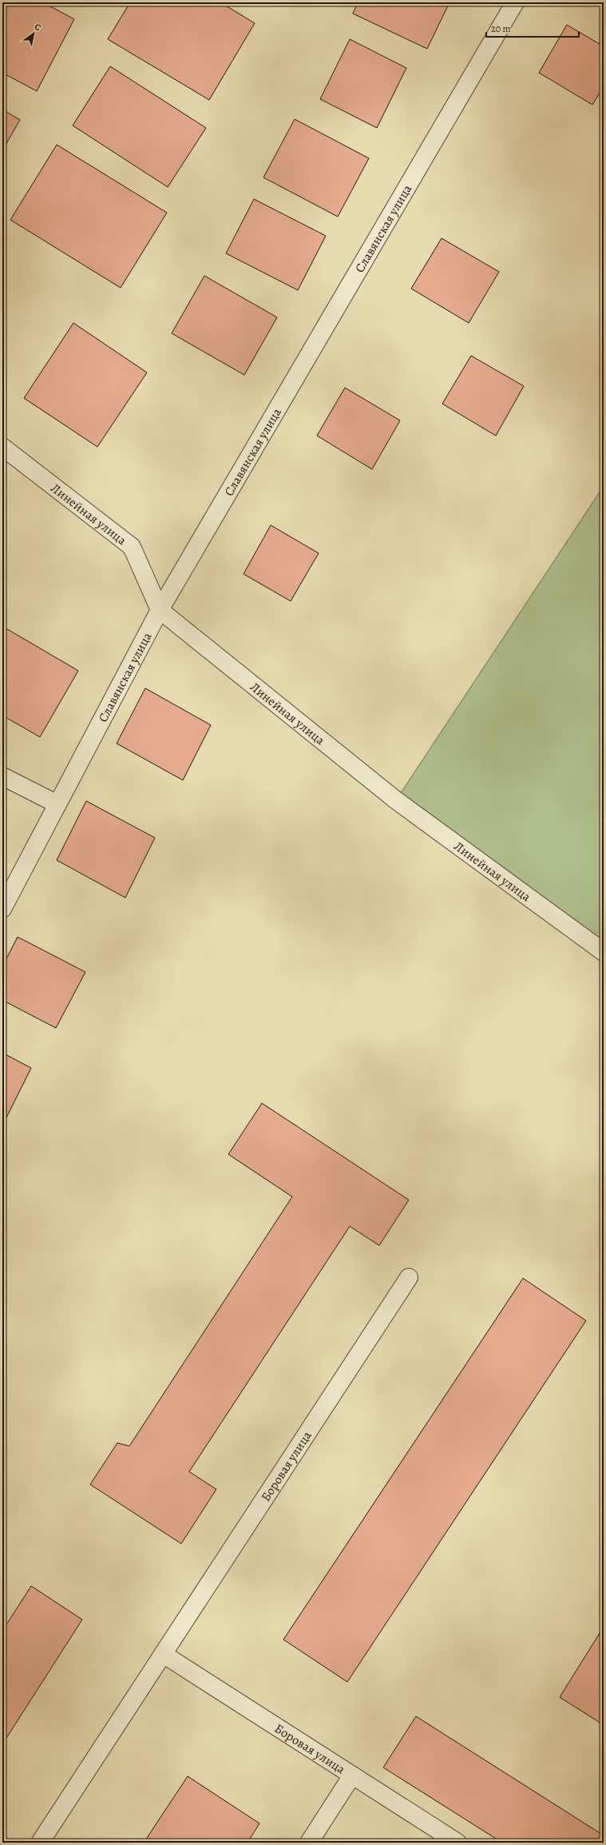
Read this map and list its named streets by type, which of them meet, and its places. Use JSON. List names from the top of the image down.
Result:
{
  "streets": {
    "street": ["Славянская улица", "Линейная улица", "Боровая улица"]
  },
  "crossings": [
    ["Славянская улица", "Линейная улица"]
  ],
  "scale_bar": "20 m",
  "north": "top right"
}
